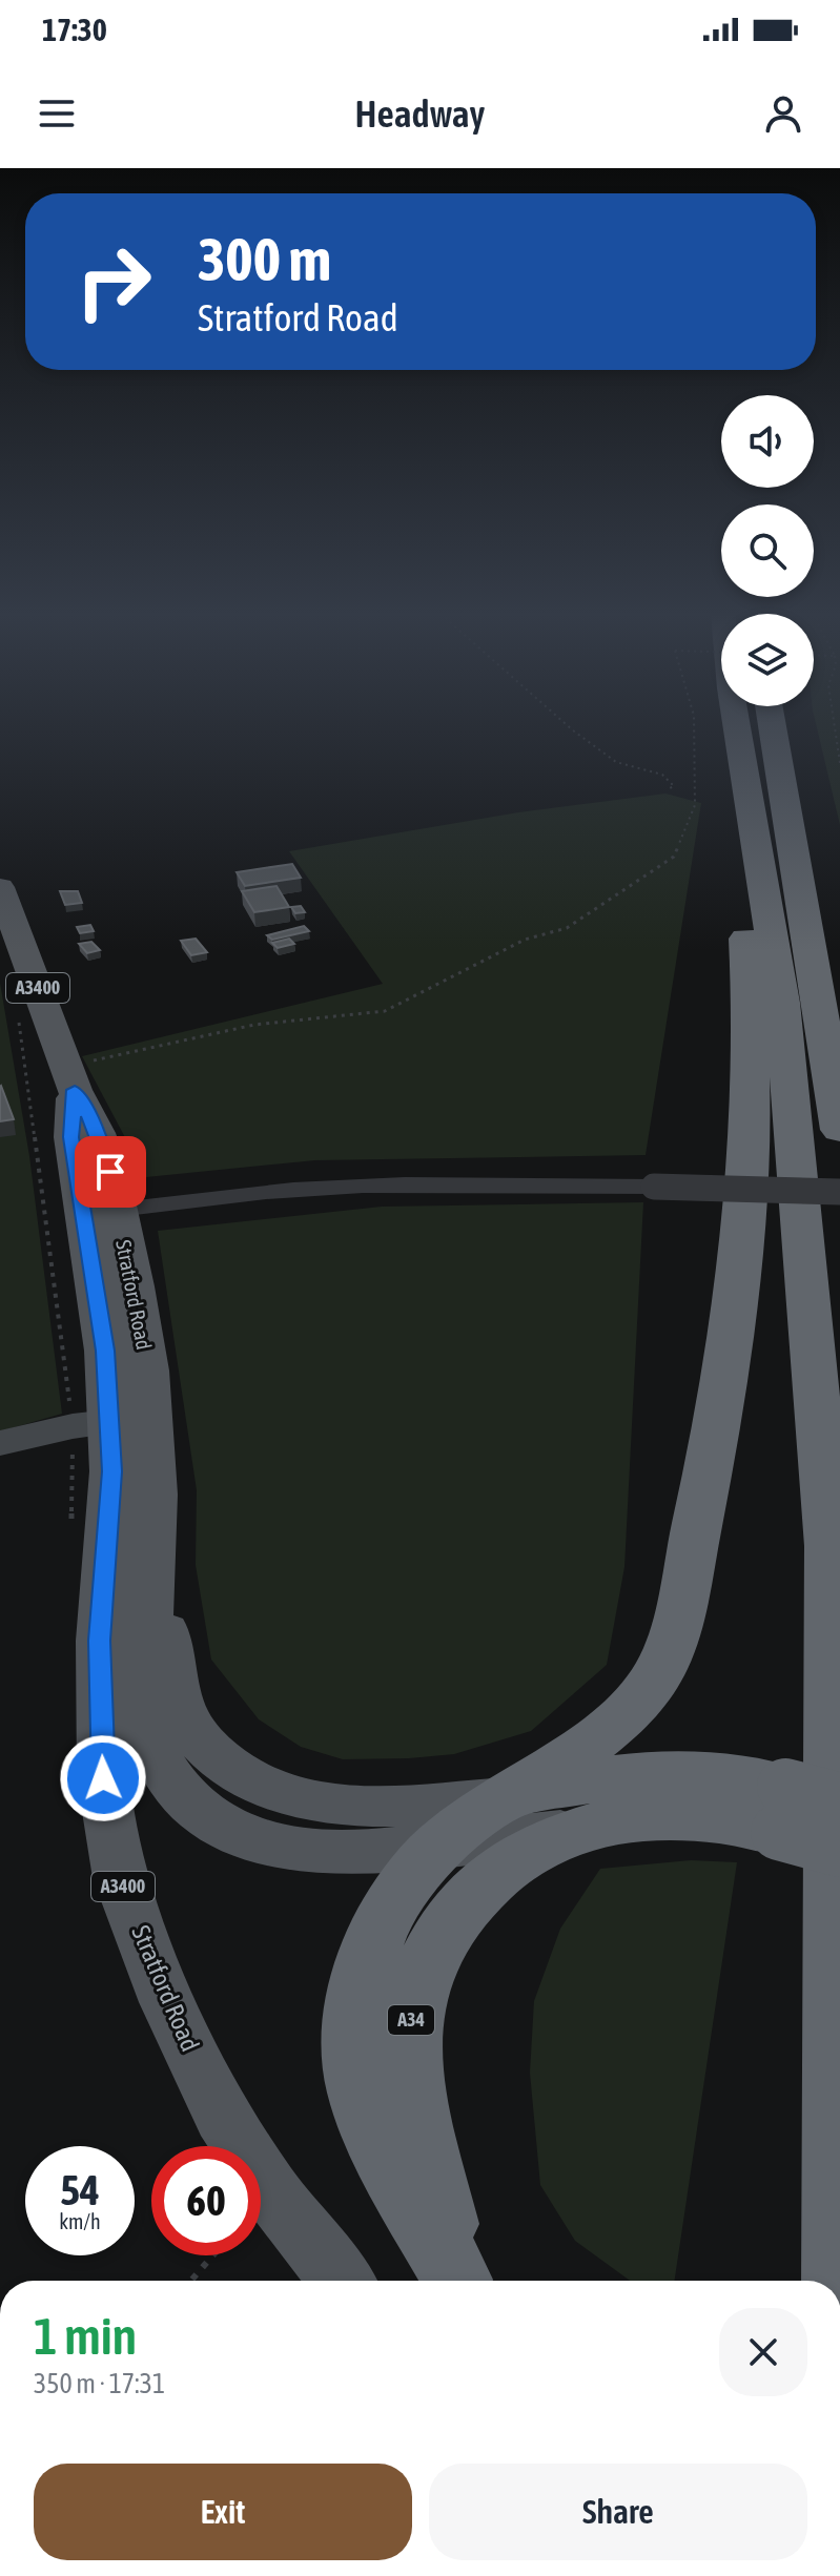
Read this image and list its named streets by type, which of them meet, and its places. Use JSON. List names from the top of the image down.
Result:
{
  "streets": {
    "highway": ["A34"],
    "main road": ["A3400", "Stratford Road"]
  },
  "crossings": [
    ["Stratford Road", "A34"]
  ],
  "page": {
    "status": "17:30",
    "header": "Headway",
    "turn": ["300 m", "Stratford Road"],
    "speed": "54 km/h",
    "limit": "60",
    "heading": ["1 min", "350 m · 17:31"],
    "buttons": ["Exit", "Share"]
  }
}
